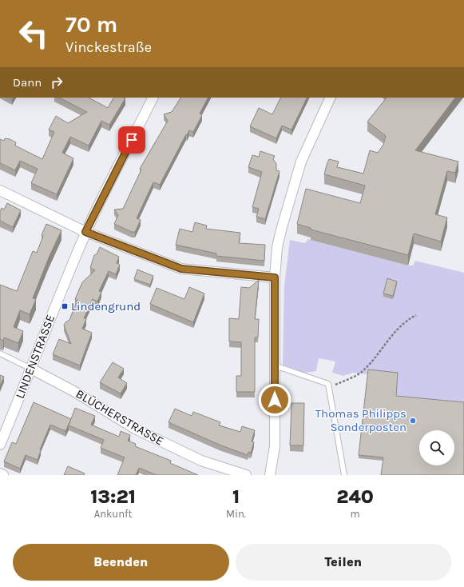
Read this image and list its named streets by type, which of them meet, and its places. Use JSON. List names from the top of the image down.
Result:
{
  "streets": {
    "street": ["LINDENSTRASSE", "BLÜCHERSTRASSE"]
  },
  "crossings": [
    ["LINDENSTRASSE", "BLÜCHERSTRASSE"]
  ],
  "places": {
    "transit": ["Lindengrund"],
    "other": ["Thomas Philipps Sonderposten"]
  },
  "page": {
    "turn": ["70 m", "Vinckestraße"],
    "then": "Dann",
    "eta": [
      "13:21",
      "Ankunft",
      "1",
      "Min.",
      "240",
      "m"
    ],
    "buttons": ["Beenden", "Teilen"]
  }
}
